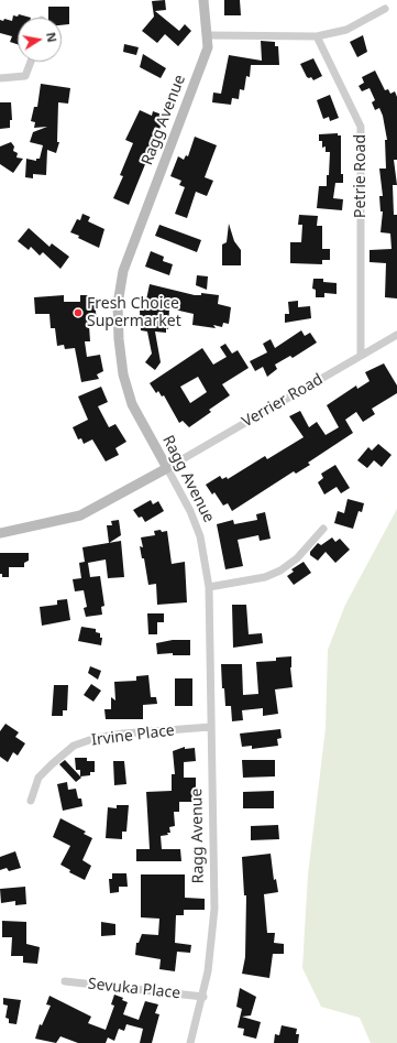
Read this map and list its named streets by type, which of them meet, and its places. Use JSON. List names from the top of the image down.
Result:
{
  "streets": {
    "main road": ["Ragg Avenue"],
    "street": [
      "Petrie Road",
      "Verrier Road",
      "Irvine Place",
      "Sevuka Place"
    ]
  },
  "crossings": [
    ["Ragg Avenue", "Verrier Road"],
    ["Ragg Avenue", "Irvine Place"],
    ["Ragg Avenue", "Sevuka Place"],
    ["Petrie Road", "Verrier Road"]
  ],
  "places": ["Fresh Choice Supermarket"],
  "north": "right"
}
